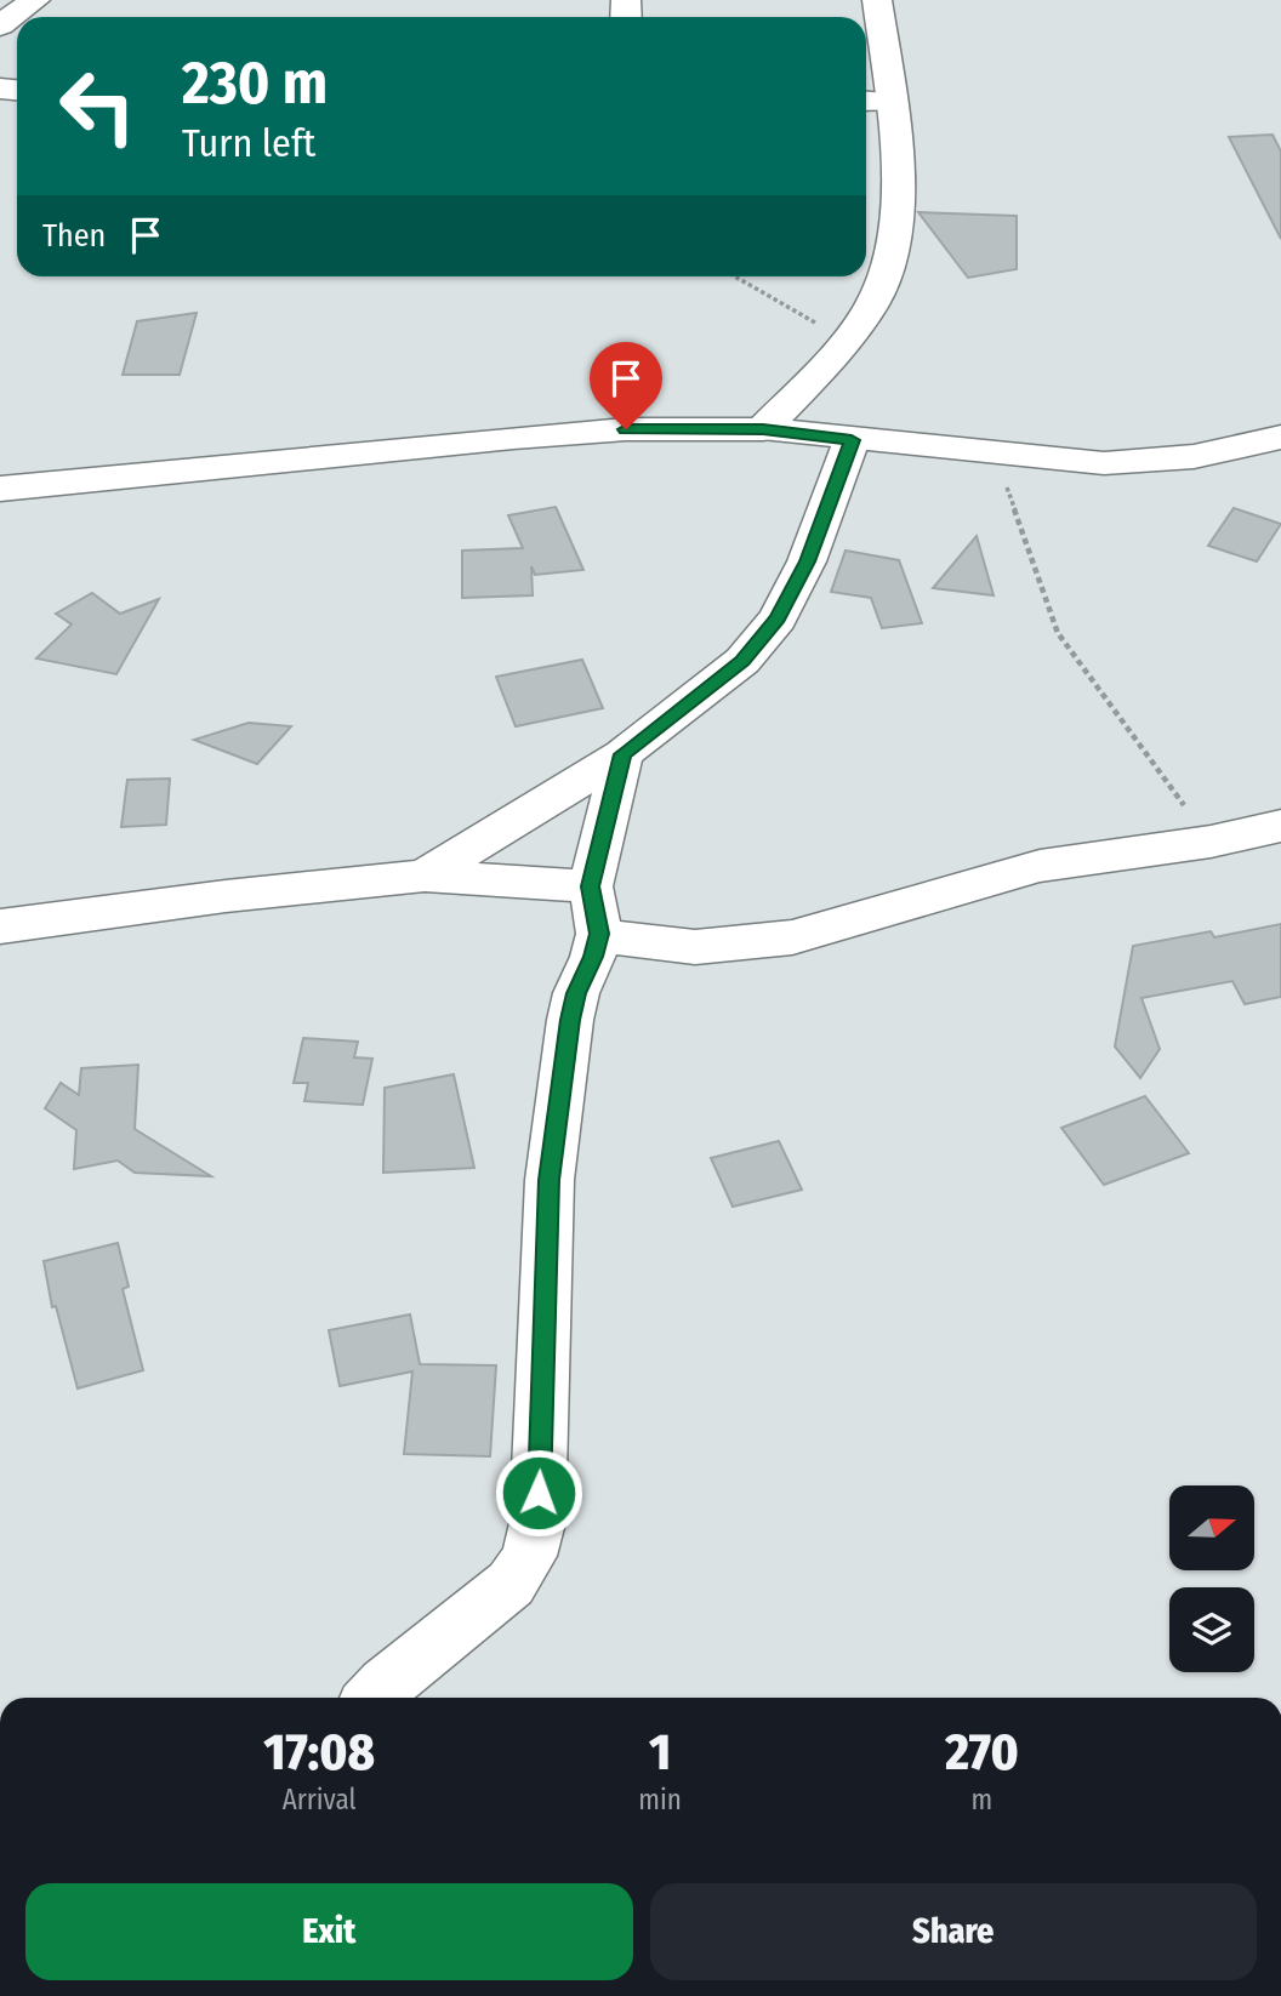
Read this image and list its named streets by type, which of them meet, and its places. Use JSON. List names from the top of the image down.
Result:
{
  "north": "right",
  "page": {
    "turn": ["230 m", "Turn left"],
    "then": "Then",
    "eta": [
      "17:08",
      "Arrival",
      "1",
      "min",
      "270",
      "m"
    ],
    "buttons": ["Exit", "Share"]
  }
}
